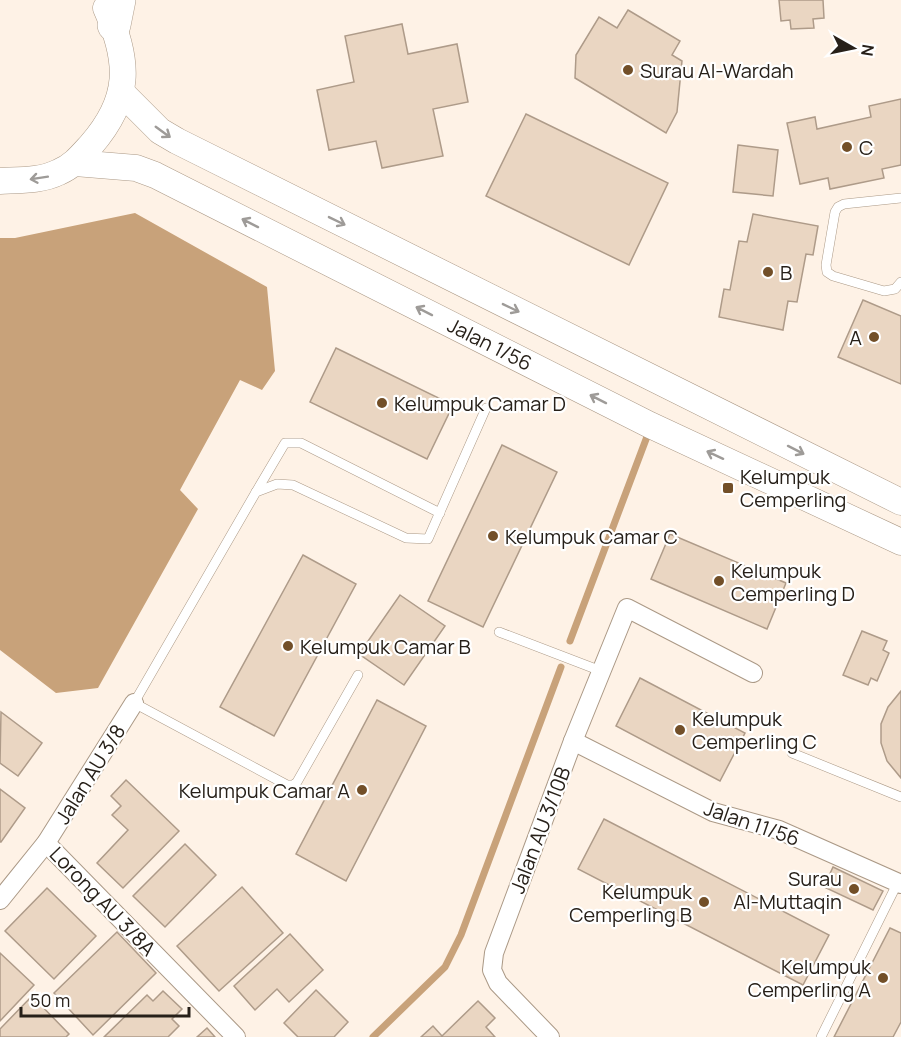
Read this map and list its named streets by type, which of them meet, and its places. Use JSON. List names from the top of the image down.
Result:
{
  "streets": {
    "main road": ["Jalan 1/56"],
    "street": [
      "Jalan AU 3/8",
      "Jalan 11/56",
      "Jalan AU 3/10B",
      "Lorong AU 3/8A"
    ]
  },
  "crossings": [
    ["Jalan AU 3/8", "Lorong AU 3/8A"],
    ["Jalan 11/56", "Jalan AU 3/10B"]
  ],
  "places": {
    "other": [
      "Surau Al-Wardah",
      "C",
      "B",
      "A",
      "Kelumpuk Camar D",
      "Kelumpuk Camar C",
      "Kelumpuk Cemperling D",
      "Kelumpuk Camar B",
      "Kelumpuk Cemperling C",
      "Kelumpuk Camar A",
      "Surau Al-Muttaqin",
      "Kelumpuk Cemperling B",
      "Kelumpuk Cemperling A"
    ],
    "transit": ["Kelumpuk Cemperling"]
  },
  "scale_bar": "50 m",
  "north": "right"
}
